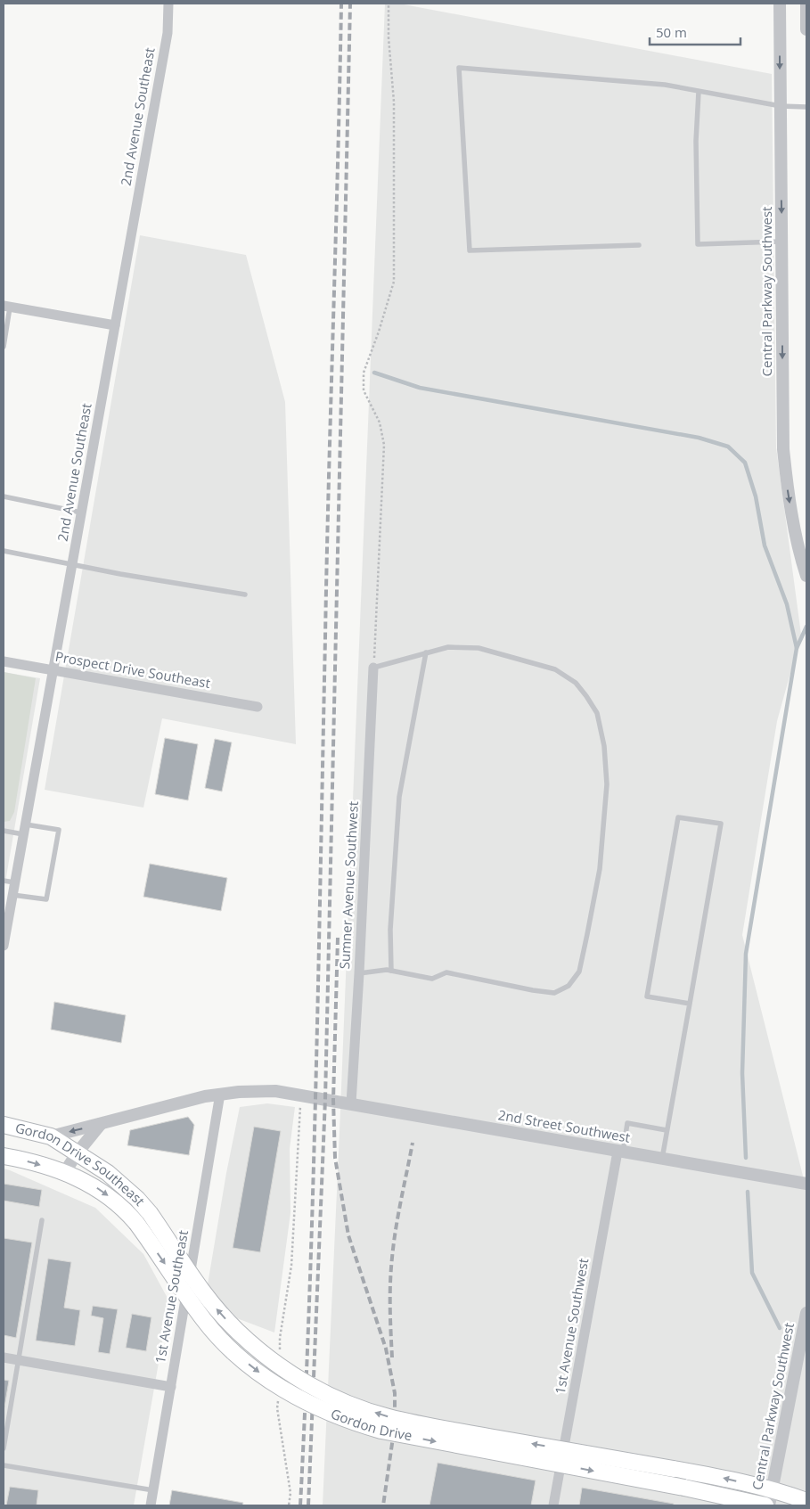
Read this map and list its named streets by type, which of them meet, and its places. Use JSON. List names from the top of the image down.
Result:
{
  "streets": {
    "main road": ["Gordon Drive Southeast", "Gordon Drive"],
    "street": [
      "2nd Avenue Southeast",
      "Central Parkway Southwest",
      "Prospect Drive Southeast",
      "Sumner Avenue Southwest",
      "2nd Street Southwest",
      "1st Avenue Southeast",
      "1st Avenue Southwest"
    ]
  },
  "crossings": [
    ["2nd Avenue Southeast", "Prospect Drive Southeast"],
    ["Central Parkway Southwest", "Gordon Drive"],
    ["Sumner Avenue Southwest", "2nd Street Southwest"],
    ["2nd Street Southwest", "Gordon Drive Southeast"],
    ["2nd Street Southwest", "1st Avenue Southeast"],
    ["2nd Street Southwest", "1st Avenue Southwest"],
    ["Gordon Drive Southeast", "Gordon Drive"]
  ],
  "one_way": ["Central Parkway Southwest"],
  "scale_bar": "50 m"
}
